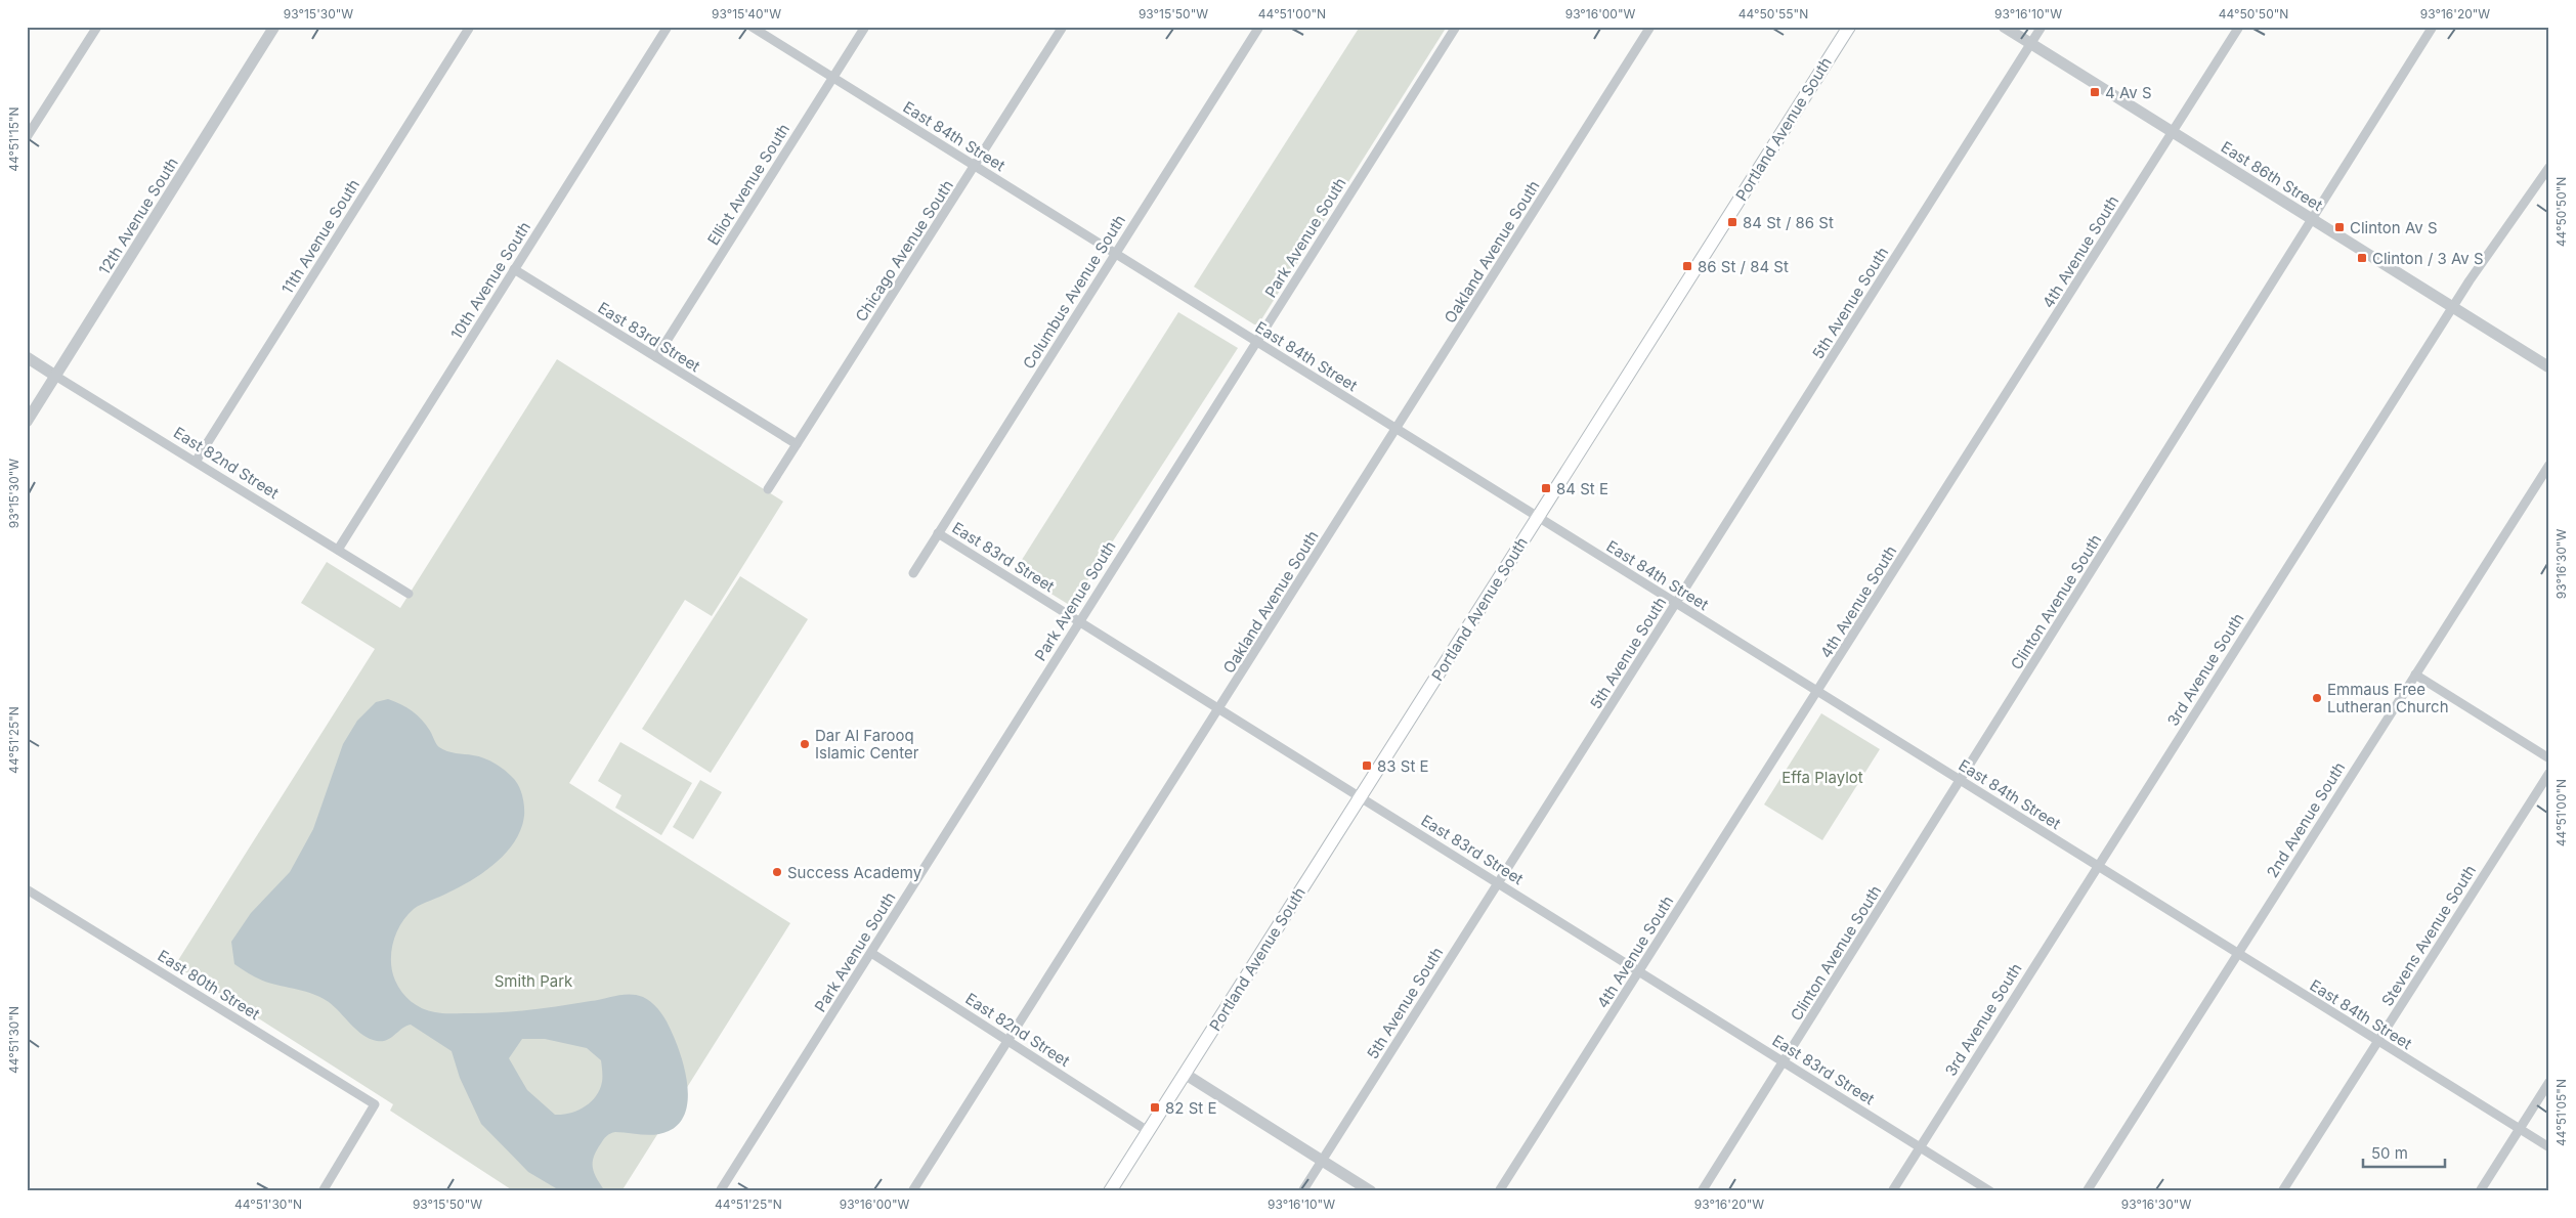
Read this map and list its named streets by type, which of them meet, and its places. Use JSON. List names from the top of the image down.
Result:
{
  "streets": {
    "main road": ["Portland Avenue South"],
    "street": [
      "East 84th Street",
      "East 86th Street",
      "Elliot Avenue South",
      "12th Avenue South",
      "11th Avenue South",
      "Park Avenue South",
      "Chicago Avenue South",
      "Oakland Avenue South",
      "4th Avenue South",
      "10th Avenue South",
      "Columbus Avenue South",
      "5th Avenue South",
      "East 83rd Street",
      "East 82nd Street",
      "Clinton Avenue South",
      "3rd Avenue South",
      "2nd Avenue South",
      "Stevens Avenue South",
      "East 80th Street"
    ]
  },
  "crossings": [
    ["Portland Avenue South", "East 84th Street"],
    ["Portland Avenue South", "East 83rd Street"],
    ["Portland Avenue South", "East 82nd Street"],
    ["East 84th Street", "Elliot Avenue South"],
    ["East 84th Street", "Park Avenue South"],
    ["East 84th Street", "Chicago Avenue South"],
    ["East 84th Street", "Oakland Avenue South"],
    ["East 84th Street", "4th Avenue South"],
    ["East 84th Street", "Columbus Avenue South"],
    ["East 84th Street", "5th Avenue South"],
    ["East 84th Street", "Clinton Avenue South"],
    ["East 84th Street", "3rd Avenue South"],
    ["East 84th Street", "2nd Avenue South"],
    ["East 84th Street", "Stevens Avenue South"],
    ["East 86th Street", "4th Avenue South"],
    ["East 86th Street", "5th Avenue South"],
    ["East 86th Street", "Clinton Avenue South"],
    ["East 86th Street", "3rd Avenue South"],
    ["Elliot Avenue South", "East 83rd Street"],
    ["12th Avenue South", "East 82nd Street"],
    ["11th Avenue South", "East 82nd Street"],
    ["Park Avenue South", "East 83rd Street"],
    ["Park Avenue South", "East 82nd Street"],
    ["Chicago Avenue South", "East 83rd Street"],
    ["Oakland Avenue South", "East 83rd Street"],
    ["Oakland Avenue South", "East 82nd Street"],
    ["4th Avenue South", "East 83rd Street"],
    ["10th Avenue South", "East 83rd Street"],
    ["10th Avenue South", "East 82nd Street"],
    ["Columbus Avenue South", "East 83rd Street"],
    ["5th Avenue South", "East 83rd Street"],
    ["East 83rd Street", "Clinton Avenue South"],
    ["East 83rd Street", "3rd Avenue South"]
  ],
  "parks": ["Effa Playlot", "Smith Park"],
  "places": {
    "transit": [
      "4 Av S",
      "84 St / 86 St",
      "Clinton Av S",
      "Clinton / 3 Av S",
      "86 St / 84 St",
      "84 St E",
      "83 St E",
      "82 St E"
    ],
    "other": ["Emmaus Free Lutheran Church", "Dar Al Farooq Islamic Center", "Success Academy"]
  },
  "scale_bar": "50 m",
  "coordinates": [
    "93°15'30\"W",
    "93°15'40\"W",
    "93°15'50\"W",
    "44°51'00\"N",
    "93°16'00\"W",
    "44°50'55\"N",
    "93°16'10\"W",
    "44°50'50\"N",
    "93°16'20\"W",
    "44°51'15\"N",
    "93°16'30\"W",
    "44°51'25\"N",
    "44°51'30\"N",
    "44°51'05\"N"
  ]
}
